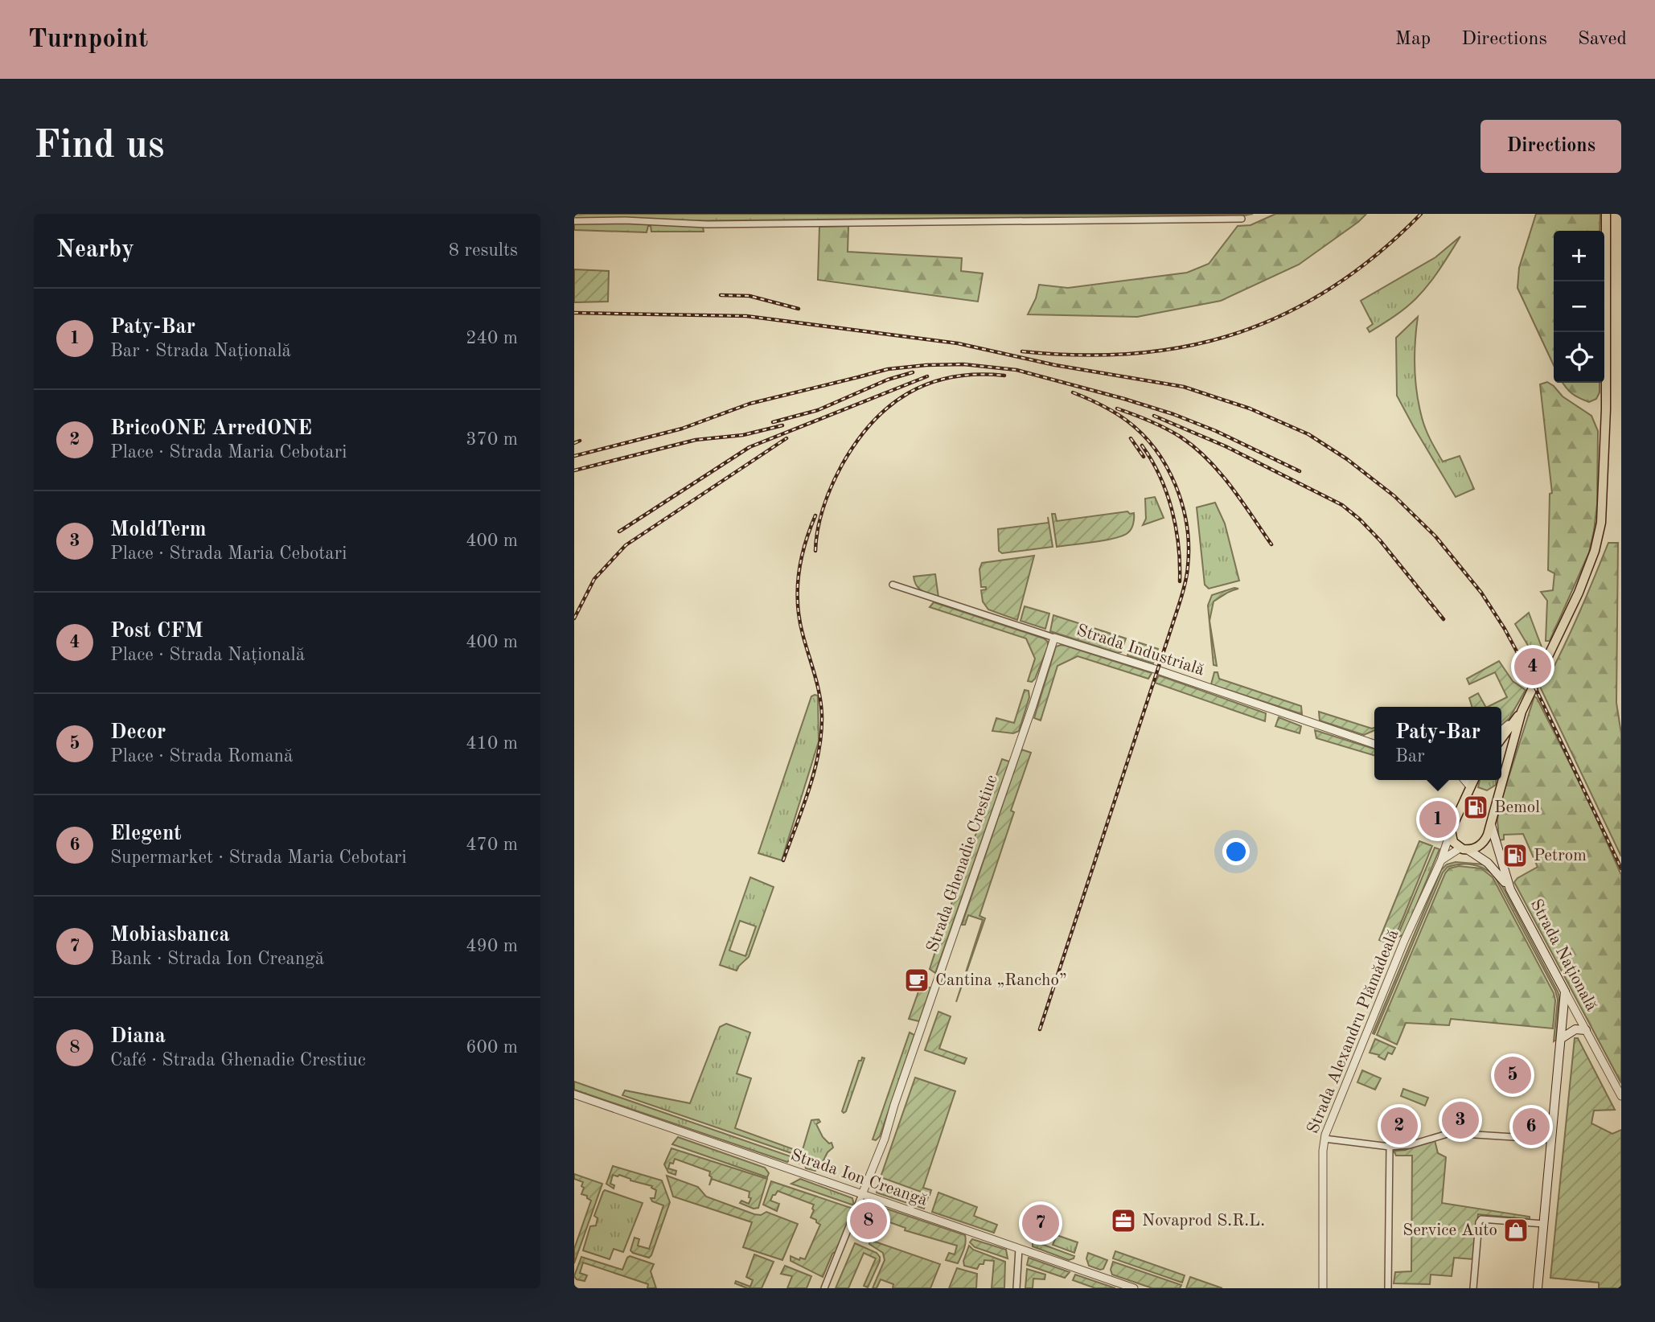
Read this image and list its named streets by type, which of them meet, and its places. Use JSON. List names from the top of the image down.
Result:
{
  "streets": {
    "main road": ["Strada Națională"],
    "street": [
      "Strada Industrială",
      "Strada Ghenadie Crestiuc",
      "Strada Alexandru Plămădeală",
      "Strada Ion Creangă"
    ]
  },
  "crossings": [
    ["Strada Industrială", "Strada Ghenadie Crestiuc"],
    ["Strada Ghenadie Crestiuc", "Strada Ion Creangă"],
    ["Strada Națională", "Strada Alexandru Plămădeală"]
  ],
  "places": {
    "fuel station": ["Bemol", "Petrom"],
    "cafe": ["Cantina „Rancho”"],
    "office": ["Novaprod S.R.L."],
    "shop": ["Service Auto"]
  },
  "page": {
    "header": "Turnpoint",
    "nav": ["Map", "Directions", "Saved"],
    "buttons": "Directions",
    "title": "Find us",
    "heading": ["Nearby", "8 results"],
    "map_buttons": ["+", "−"],
    "list": [
      {
        "mark": "1",
        "name": "Paty-Bar",
        "note": "Bar · Strada Națională",
        "value": "240 m"
      },
      {
        "mark": "2",
        "name": "BricoONE ArredONE",
        "note": "Place · Strada Maria Cebotari",
        "value": "370 m"
      },
      {
        "mark": "3",
        "name": "MoldTerm",
        "note": "Place · Strada Maria Cebotari",
        "value": "400 m"
      },
      {
        "mark": "4",
        "name": "Post CFM",
        "note": "Place · Strada Națională",
        "value": "400 m"
      },
      {
        "mark": "5",
        "name": "Decor",
        "note": "Place · Strada Romană",
        "value": "410 m"
      },
      {
        "mark": "6",
        "name": "Elegent",
        "note": "Supermarket · Strada Maria Cebotari",
        "value": "470 m"
      },
      {
        "mark": "7",
        "name": "Mobiasbanca",
        "note": "Bank · Strada Ion Creangă",
        "value": "490 m"
      },
      {
        "mark": "8",
        "name": "Diana",
        "note": "Café · Strada Ghenadie Crestiuc",
        "value": "600 m"
      }
    ],
    "pins": [
      "4",
      "1",
      "5",
      "3",
      "2",
      "6",
      "8",
      "7"
    ],
    "popup": ["Paty-Bar", "Bar"]
  }
}
